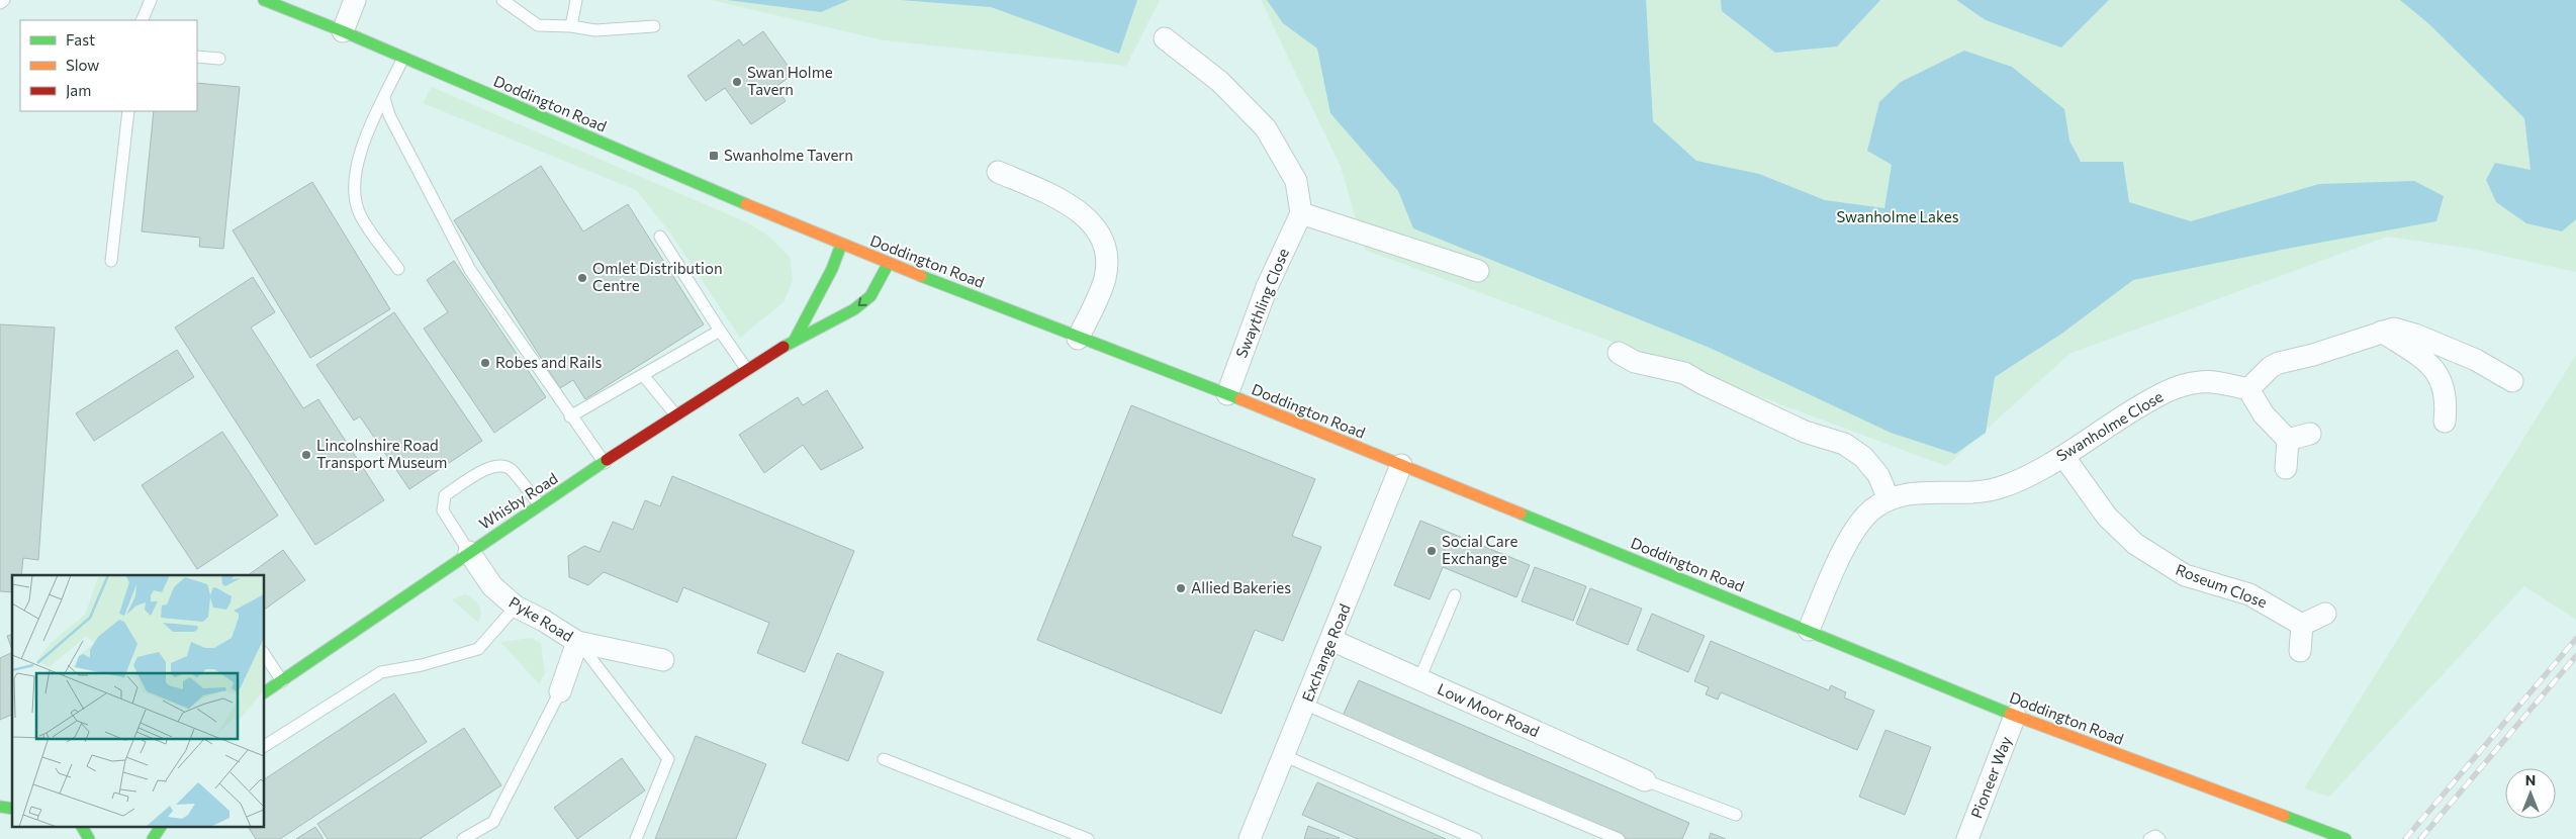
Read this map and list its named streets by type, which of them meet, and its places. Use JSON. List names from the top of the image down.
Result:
{
  "streets": {
    "main road": ["Doddington Road", "Whisby Road"],
    "street": [
      "Swaythling Close",
      "Swanholme Close",
      "Roseum Close",
      "Pyke Road",
      "Exchange Road",
      "Low Moor Road",
      "Pioneer Way"
    ]
  },
  "crossings": [
    ["Doddington Road", "Swaythling Close"],
    ["Doddington Road", "Swanholme Close"],
    ["Doddington Road", "Whisby Road"],
    ["Doddington Road", "Exchange Road"],
    ["Doddington Road", "Pioneer Way"],
    ["Swanholme Close", "Roseum Close"],
    ["Whisby Road", "Pyke Road"],
    ["Exchange Road", "Low Moor Road"]
  ],
  "parks": ["Swanholme Lakes"],
  "places": {
    "other": [
      "Swan Holme Tavern",
      "Omlet Distribution Centre",
      "Robes and Rails",
      "Lincolnshire Road Transport Museum",
      "Social Care Exchange",
      "Allied Bakeries"
    ],
    "transit": ["Swanholme Tavern"]
  },
  "legend": ["Fast", "Slow", "Jam"],
  "north": "top"
}
